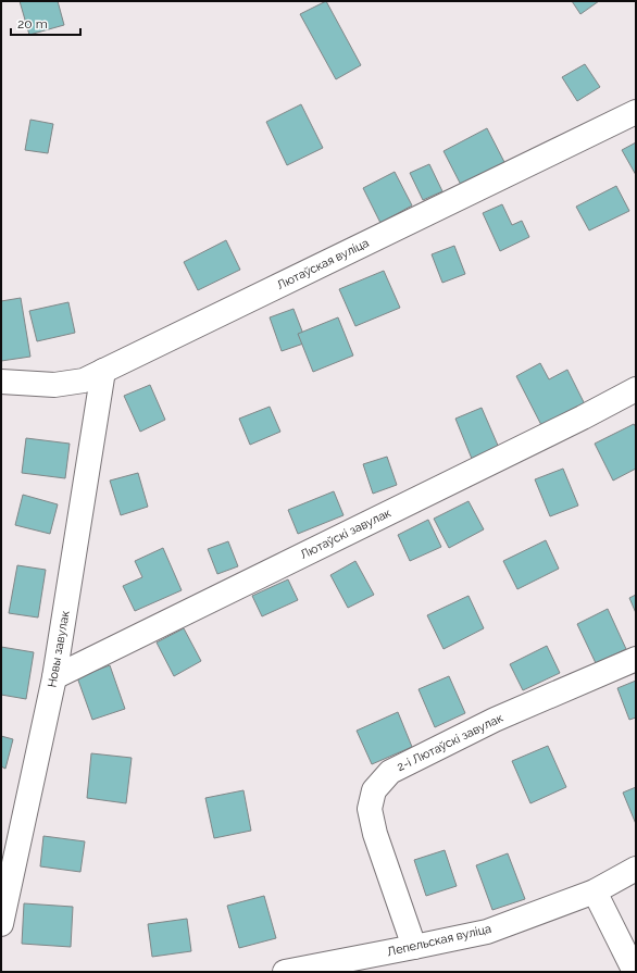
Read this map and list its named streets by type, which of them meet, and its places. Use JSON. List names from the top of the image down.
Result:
{
  "streets": {
    "street": [
      "Лютаўская вуліца",
      "Лютаўскі завулак",
      "Новы завулак",
      "2-і Лютаўскі завулак",
      "Лепельская вуліца"
    ]
  },
  "crossings": [
    ["Лютаўская вуліца", "Новы завулак"],
    ["Лютаўскі завулак", "Новы завулак"],
    ["2-і Лютаўскі завулак", "Лепельская вуліца"]
  ],
  "scale_bar": "20 m"
}
